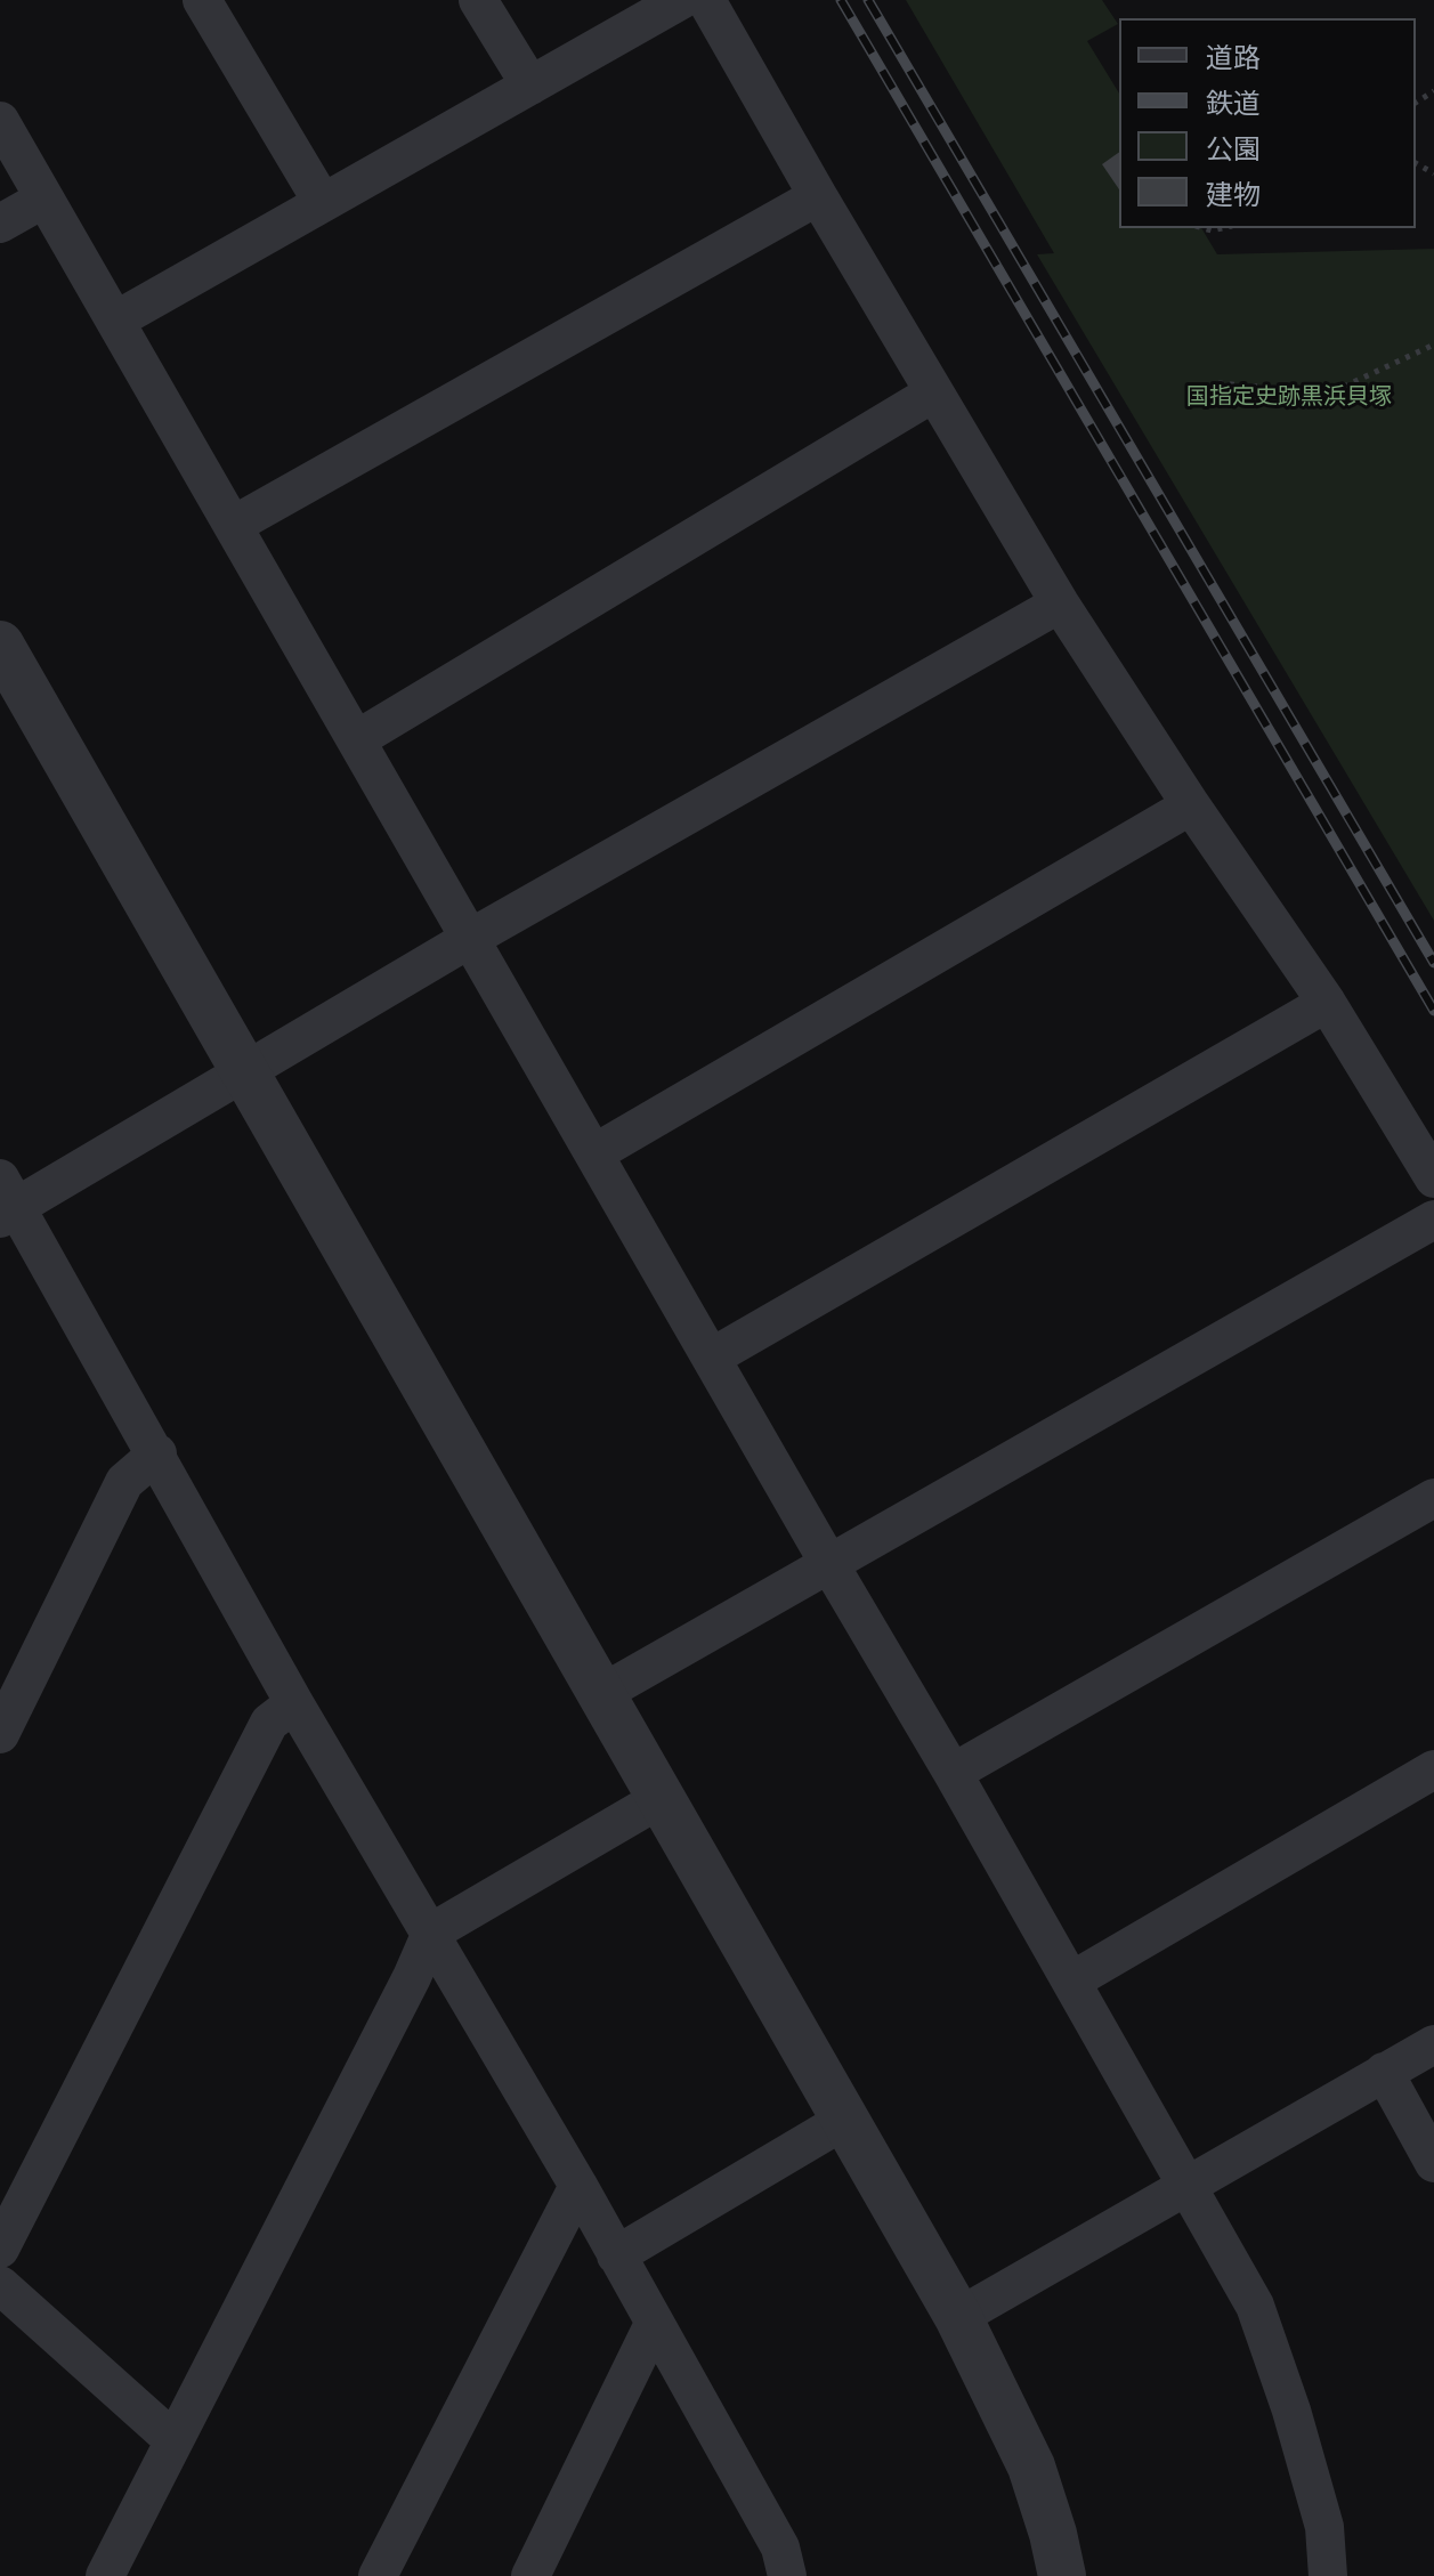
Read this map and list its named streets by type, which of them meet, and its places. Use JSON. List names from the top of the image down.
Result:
{
  "parks": ["国指定史跡黒浜貝塚"],
  "legend": [
    "道路",
    "鉄道",
    "公園",
    "建物"
  ]
}
